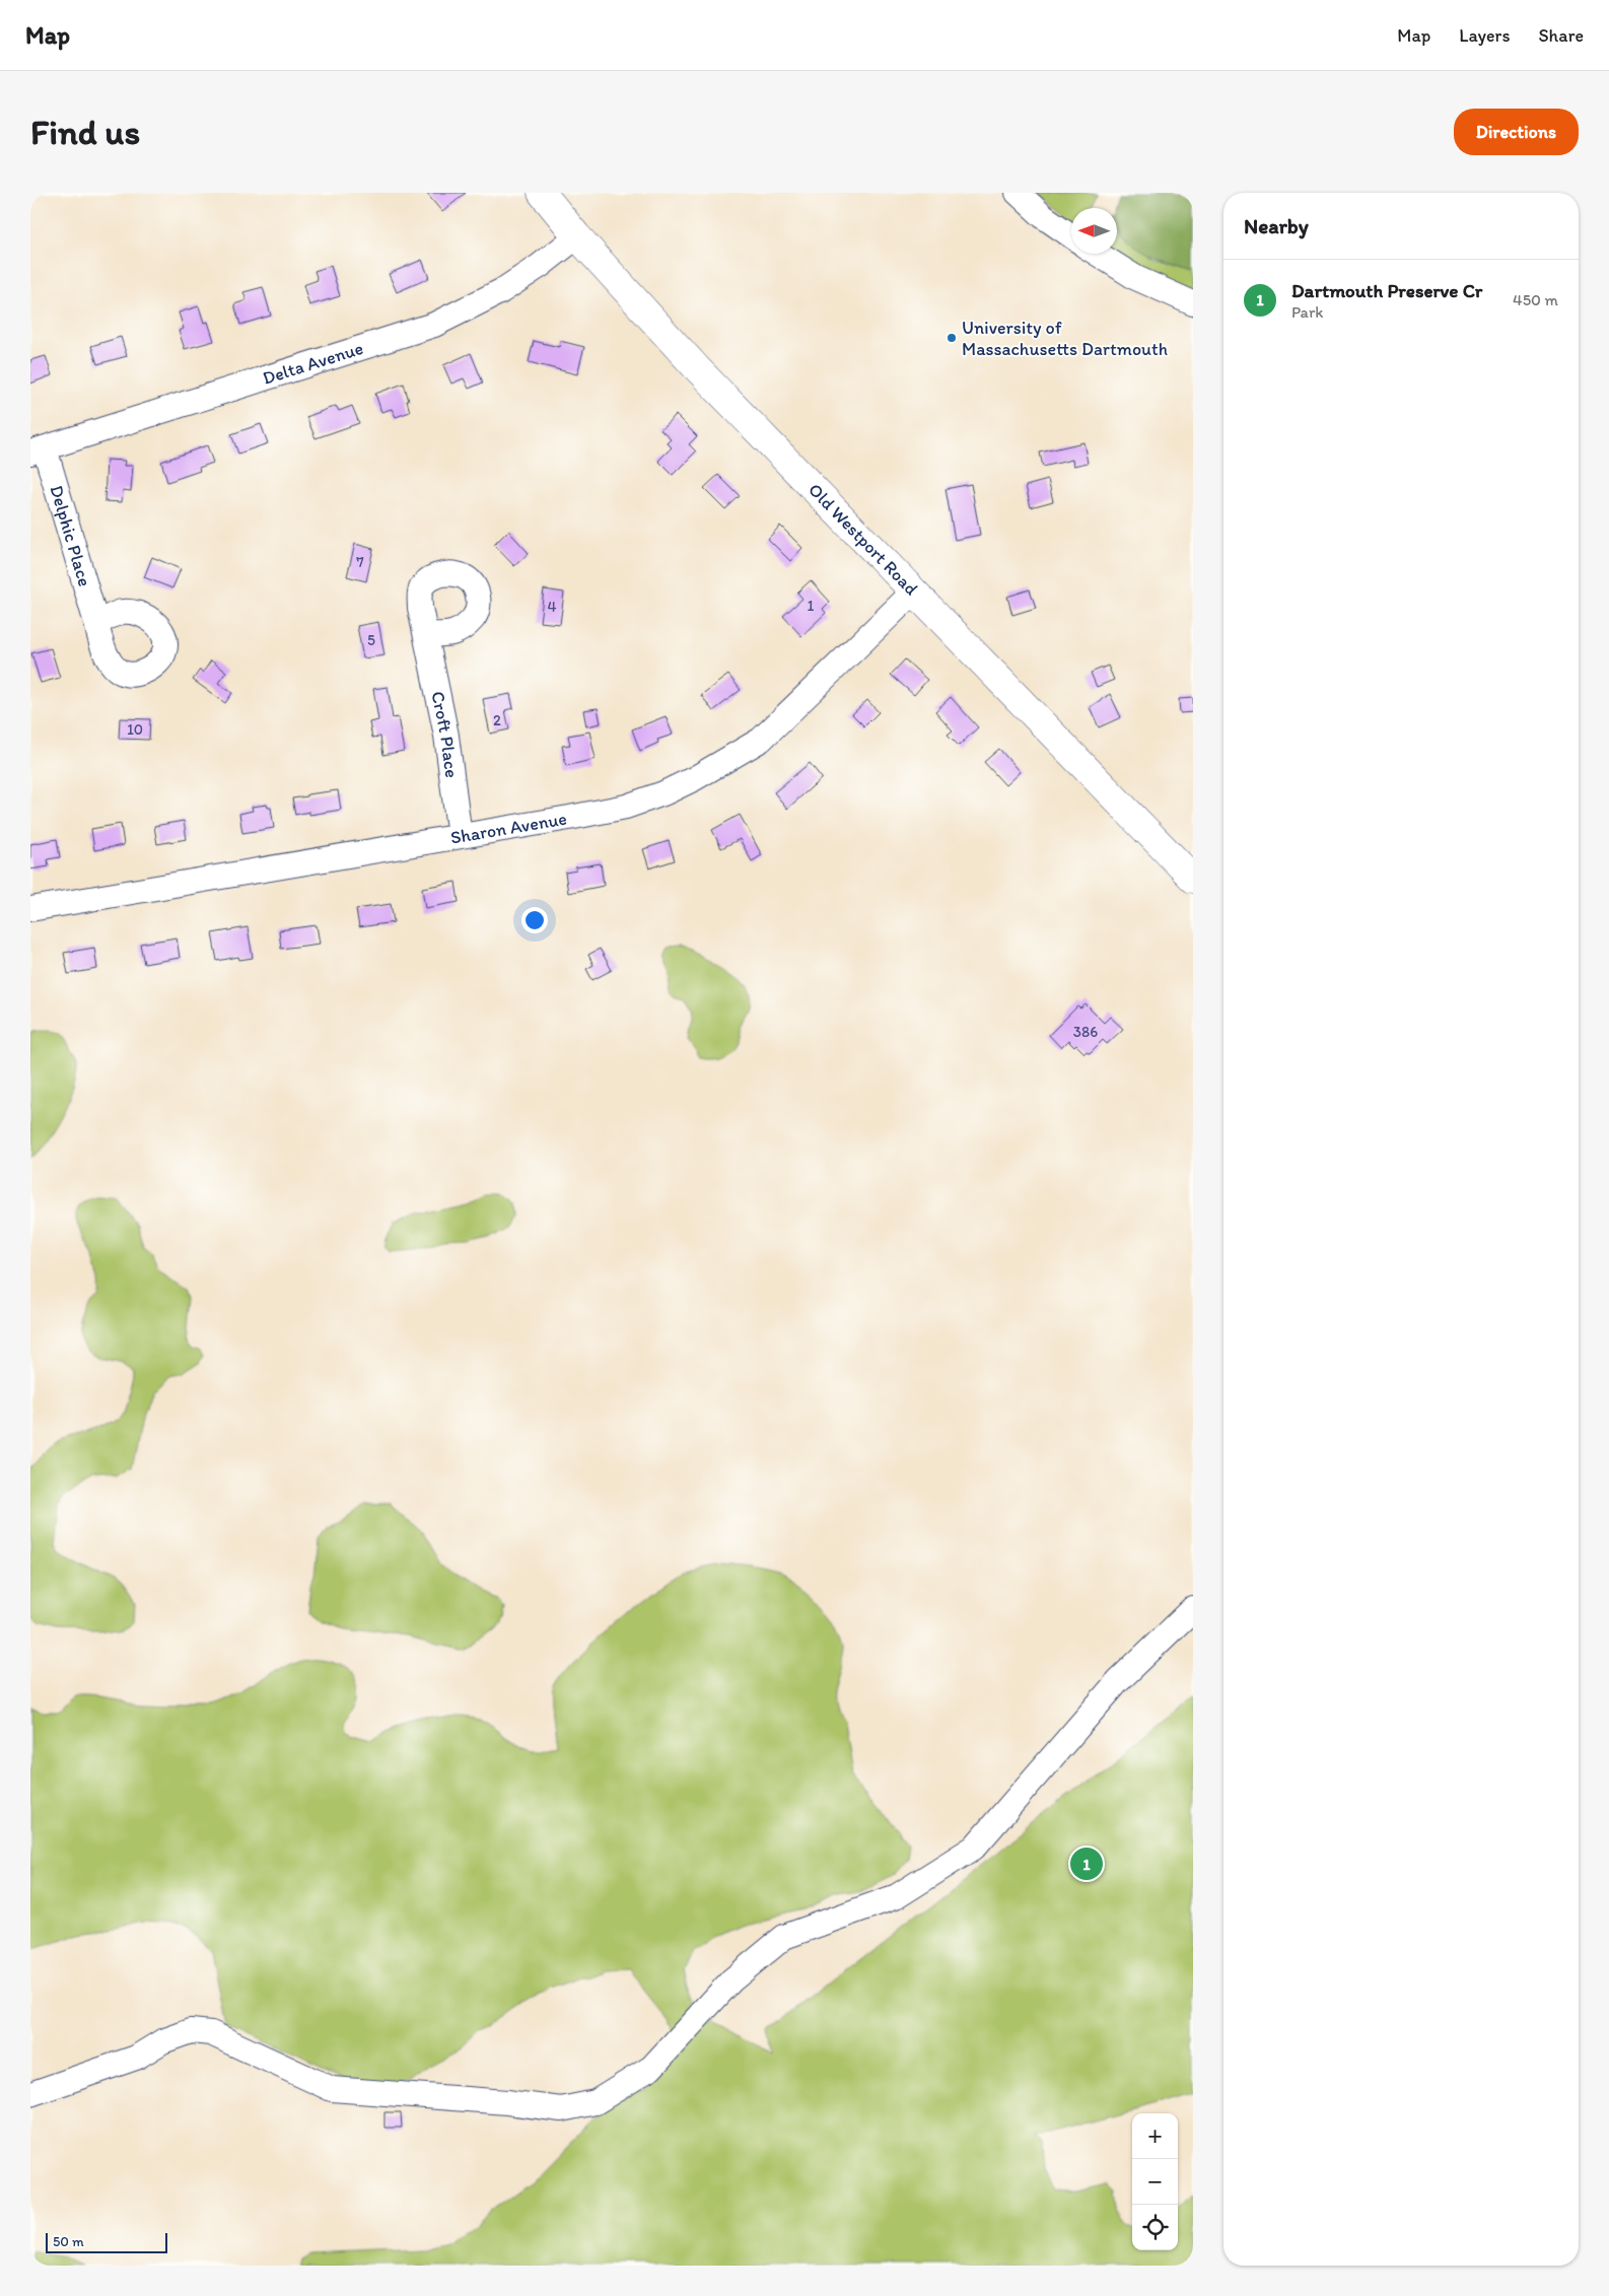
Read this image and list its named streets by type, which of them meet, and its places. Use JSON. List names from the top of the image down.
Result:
{
  "streets": {
    "main road": ["Old Westport Road"],
    "street": [
      "Delta Avenue",
      "Delphic Place",
      "Croft Place",
      "Sharon Avenue"
    ]
  },
  "crossings": [
    ["Delta Avenue", "Delphic Place"],
    ["Delta Avenue", "Old Westport Road"],
    ["Old Westport Road", "Sharon Avenue"],
    ["Croft Place", "Sharon Avenue"]
  ],
  "places": ["University of Massachusetts Dartmouth"],
  "house_numbers": [
    "7",
    "1",
    "4",
    "5",
    "2",
    "10",
    "386"
  ],
  "scale_bar": "50 m",
  "north": "left",
  "page": {
    "header": "Map",
    "nav": ["Map", "Layers", "Share"],
    "buttons": "Directions",
    "title": "Find us",
    "heading": "Nearby",
    "list": [
      {
        "mark": "1",
        "name": "Dartmouth Preserve Cr",
        "note": "Park",
        "value": "450 m"
      }
    ],
    "pins": "1",
    "map_buttons": ["+", "−"],
    "scale": "50 m"
  }
}
